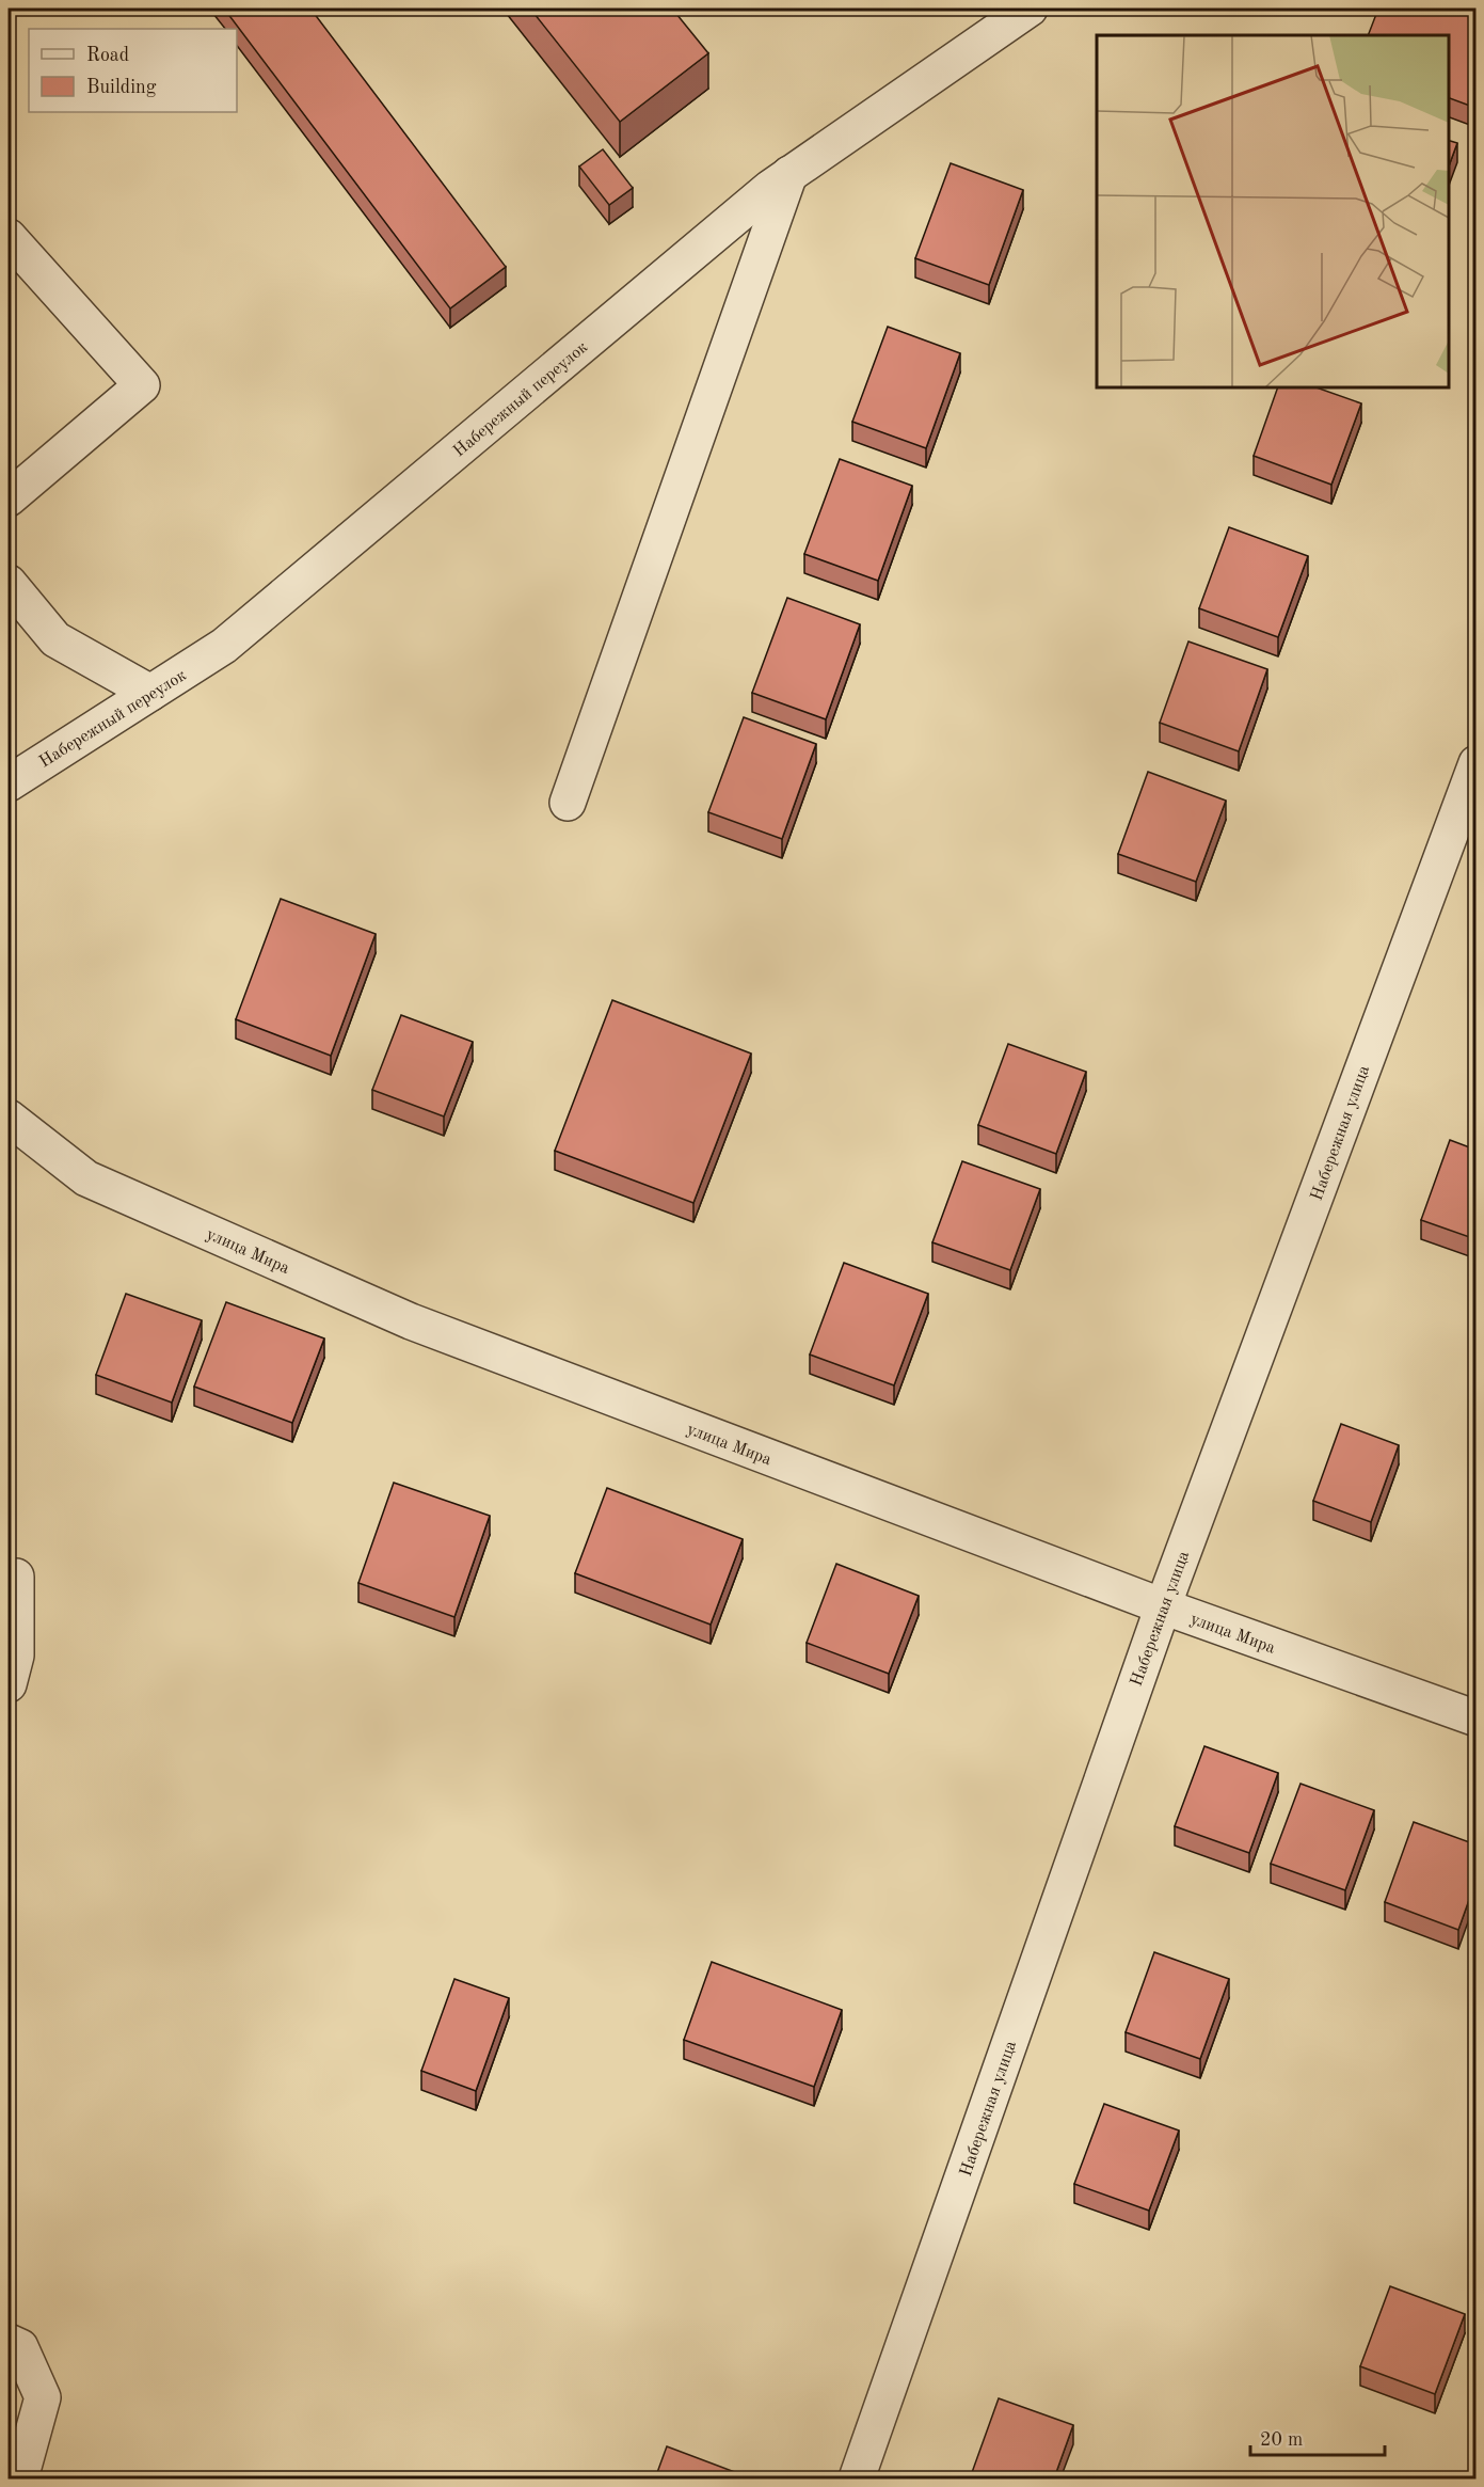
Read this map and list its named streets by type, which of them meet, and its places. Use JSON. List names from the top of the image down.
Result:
{
  "streets": {
    "street": ["Набережный переулок", "Набережная улица", "улица Мира"]
  },
  "crossings": [
    ["Набережная улица", "улица Мира"]
  ],
  "legend": ["Road", "Building"],
  "scale_bar": "20 m"
}
